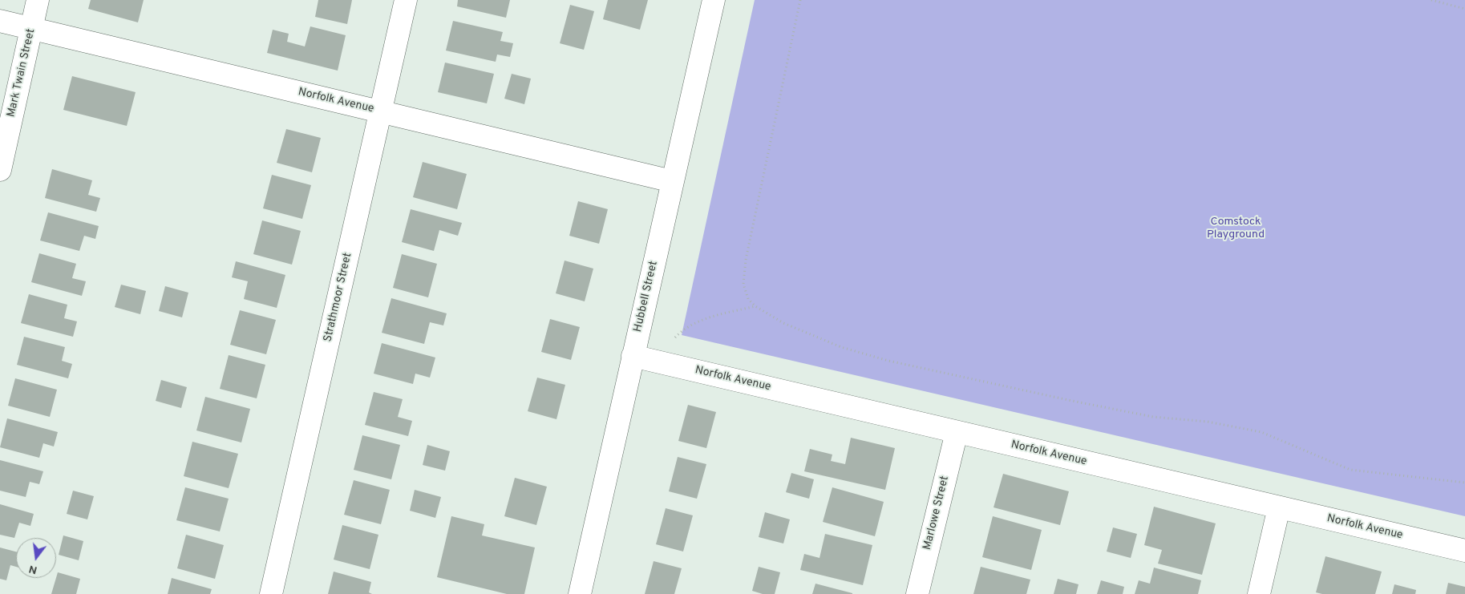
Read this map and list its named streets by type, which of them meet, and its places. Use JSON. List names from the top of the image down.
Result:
{
  "streets": {
    "street": [
      "Mark Twain Street",
      "Norfolk Avenue",
      "Hubbell Street",
      "Strathmoor Street",
      "Marlowe Street"
    ]
  },
  "crossings": [
    ["Mark Twain Street", "Norfolk Avenue"],
    ["Norfolk Avenue", "Hubbell Street"],
    ["Norfolk Avenue", "Strathmoor Street"],
    ["Norfolk Avenue", "Marlowe Street"]
  ],
  "parks": ["Comstock Playground"],
  "north": "bottom"
}
